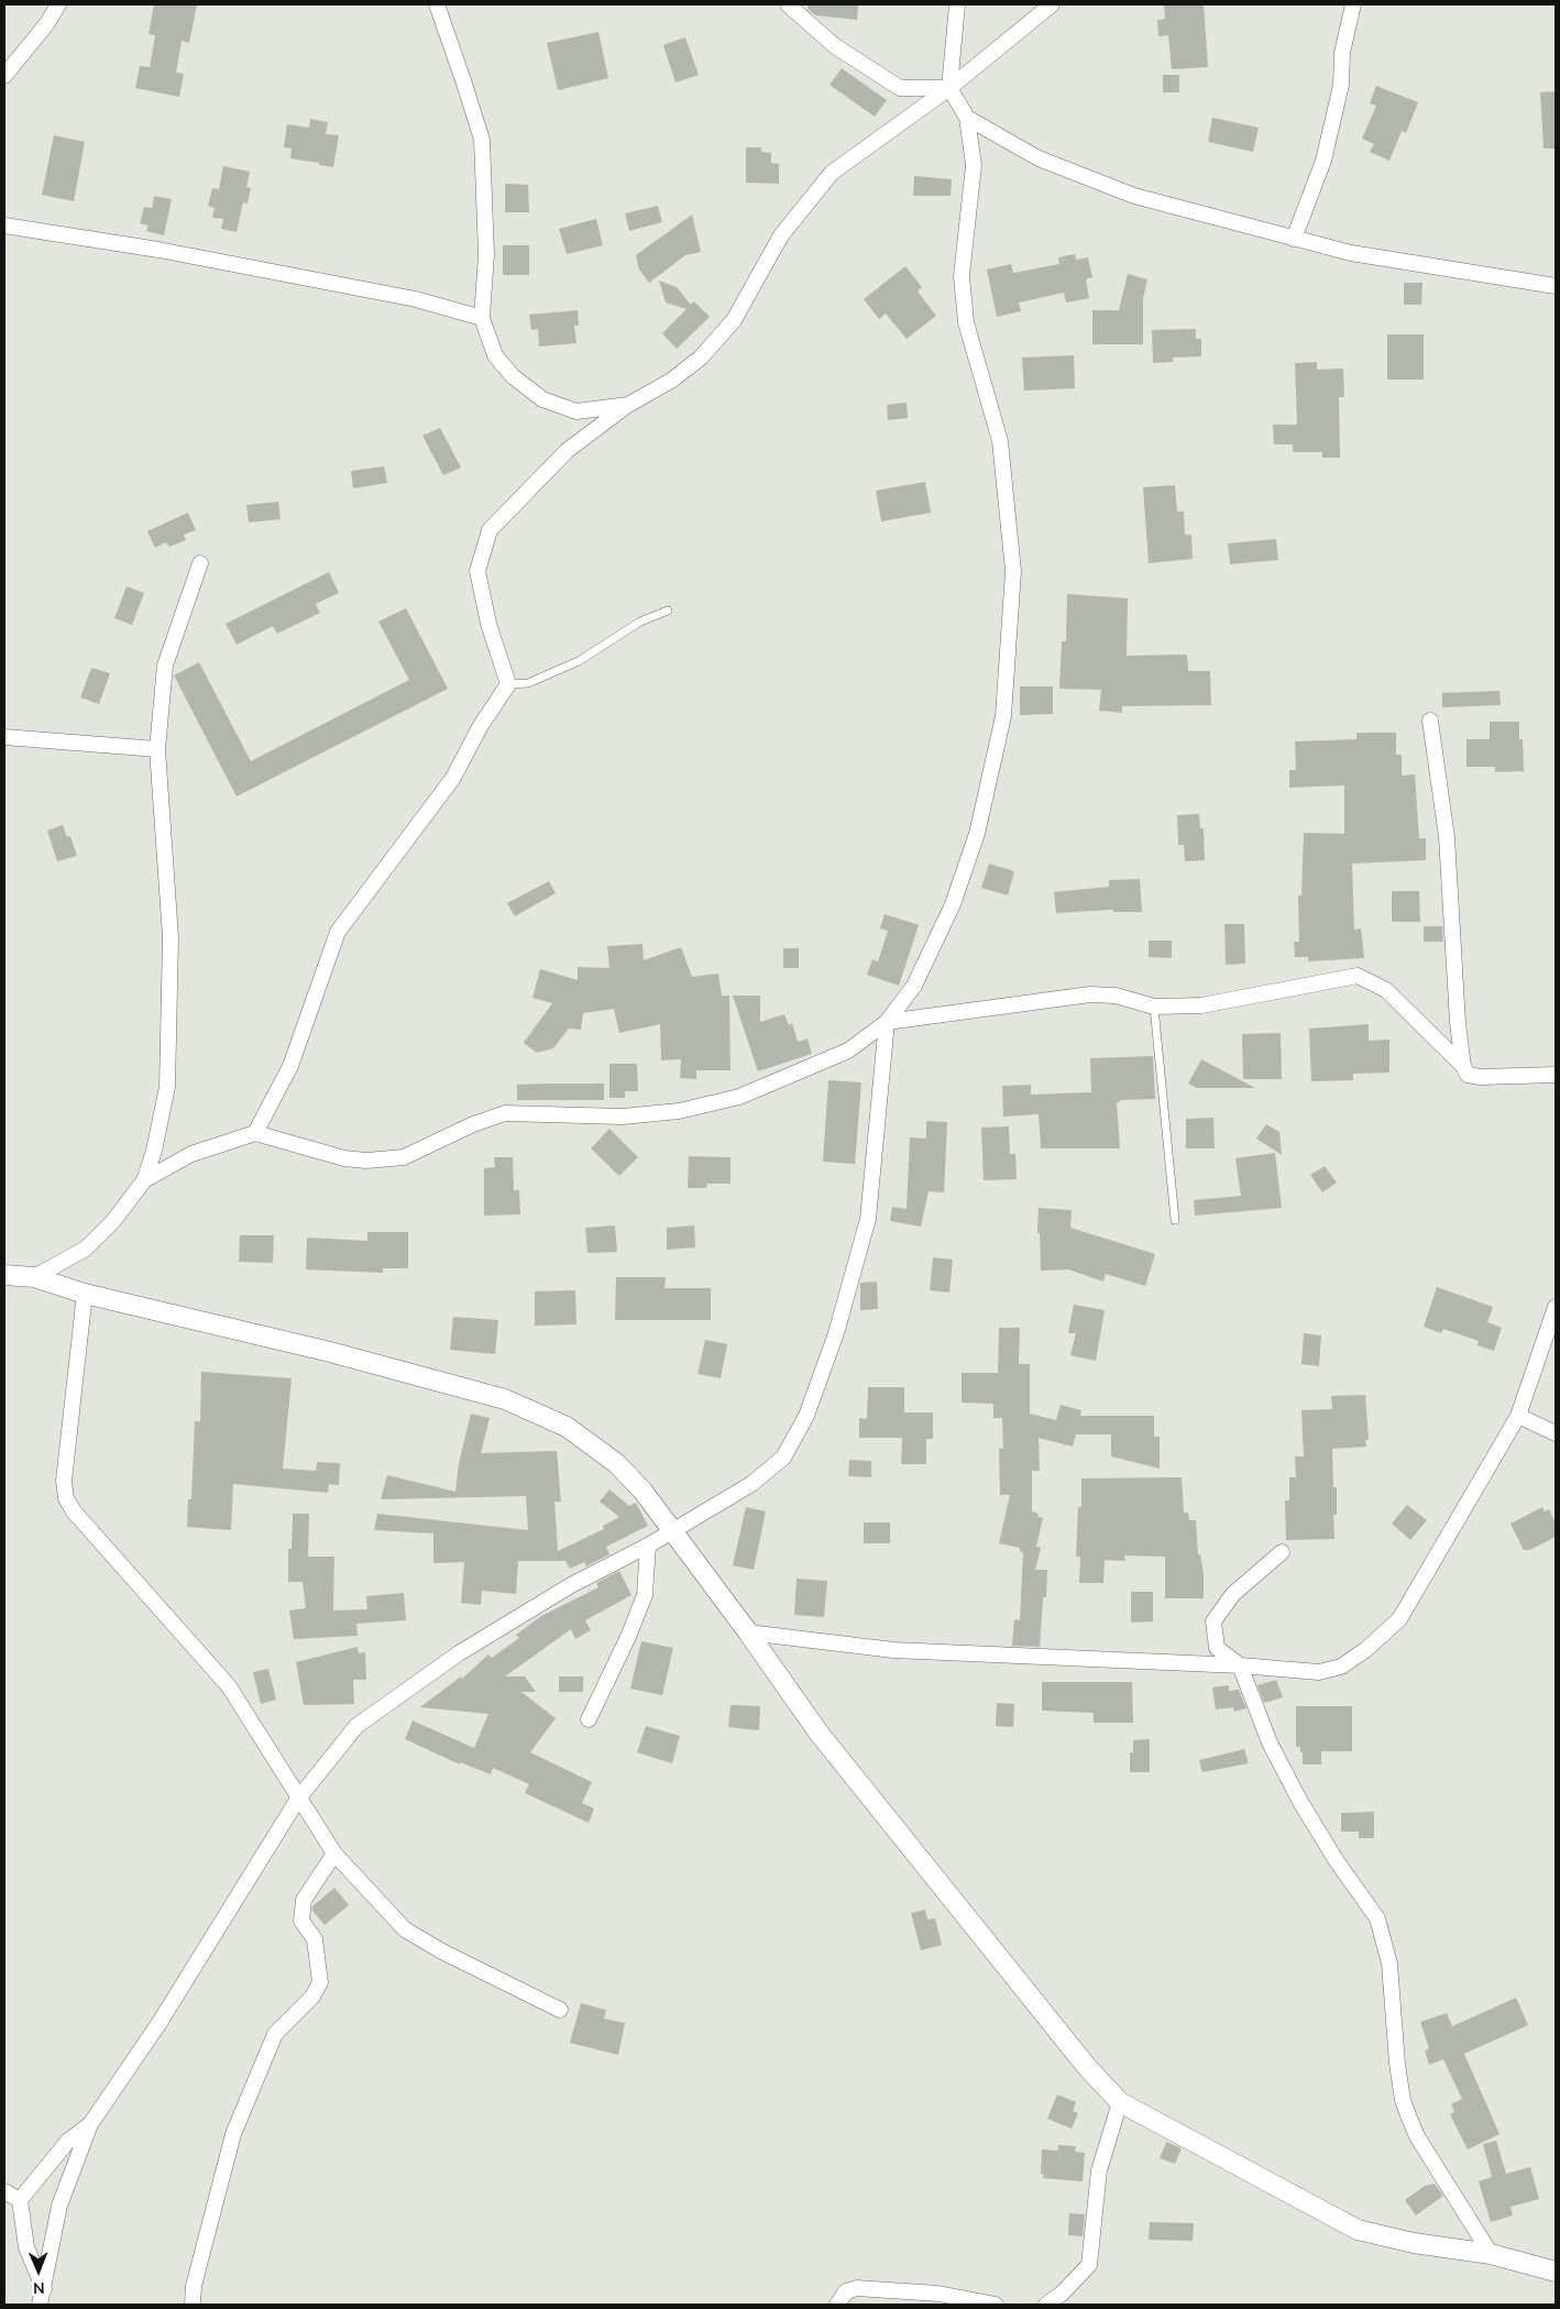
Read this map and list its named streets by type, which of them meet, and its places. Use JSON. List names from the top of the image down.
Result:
{
  "north": "bottom"
}
